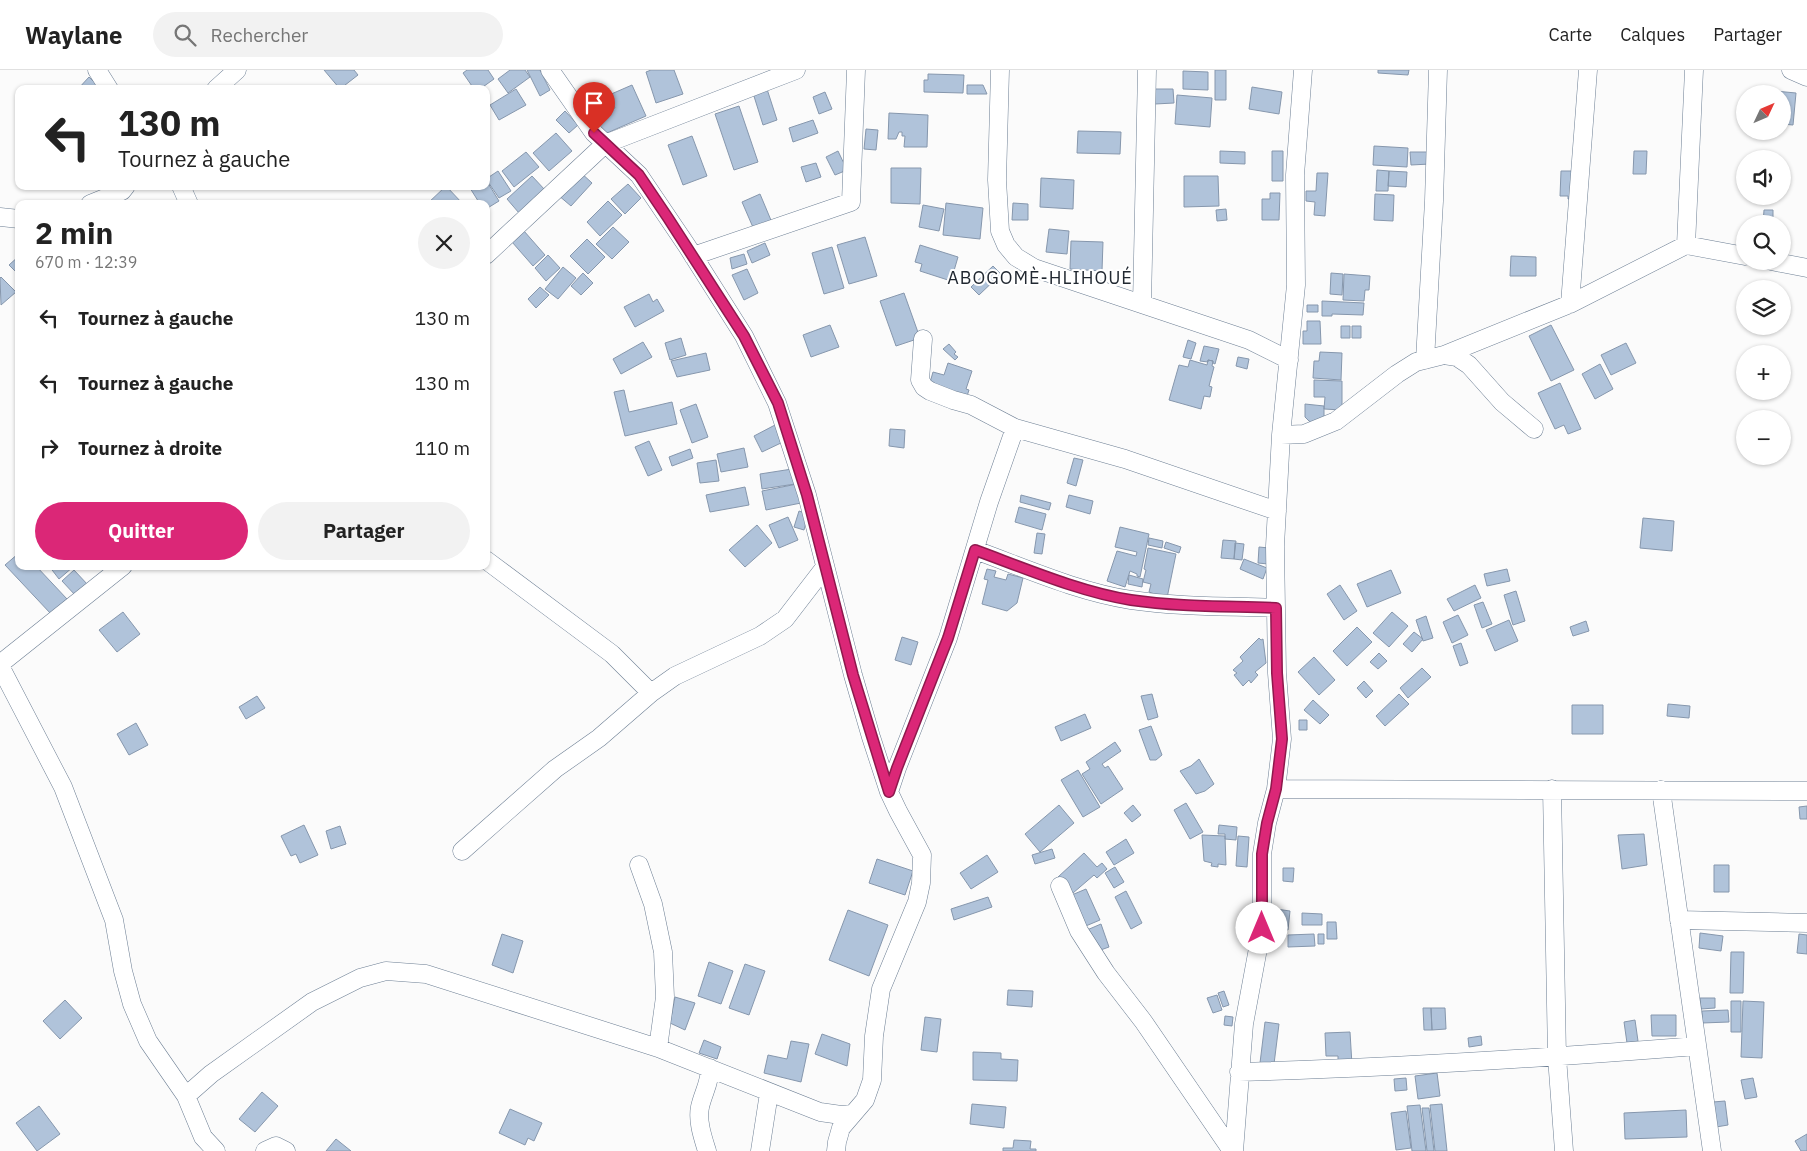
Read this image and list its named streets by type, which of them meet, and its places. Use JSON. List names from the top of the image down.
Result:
{
  "districts": ["ABOGOMÈ-HLIHOUÉ"],
  "north": "top right",
  "page": {
    "header": "Waylane",
    "search": "Rechercher",
    "nav": ["Carte", "Calques", "Partager"],
    "map_buttons": ["+", "−"],
    "turn": ["130 m", "Tournez à gauche"],
    "heading": ["2 min", "670 m · 12:39"],
    "list": [
      {
        "name": "Tournez à gauche",
        "value": "130 m"
      },
      {
        "name": "Tournez à gauche",
        "value": "130 m"
      },
      {
        "name": "Tournez à droite",
        "value": "110 m"
      }
    ],
    "buttons": ["Quitter", "Partager"]
  }
}
